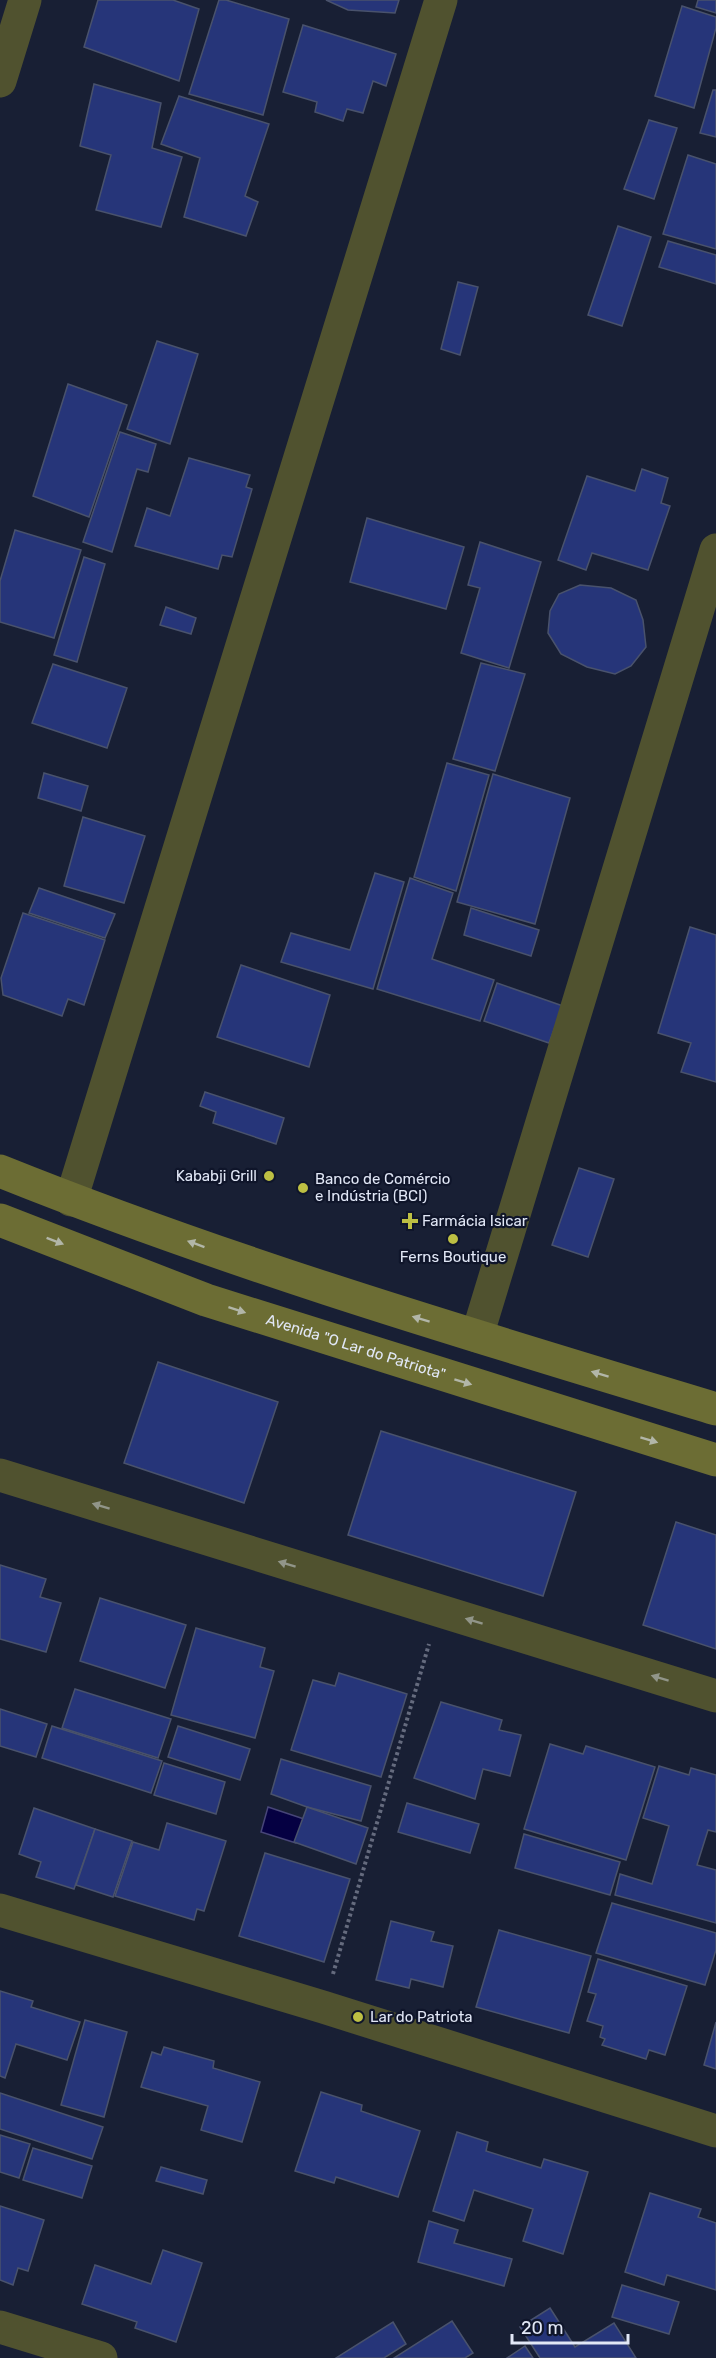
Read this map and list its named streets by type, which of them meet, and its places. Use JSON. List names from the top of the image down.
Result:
{
  "streets": {
    "main road": ["Avenida \"O Lar do Patriota\""]
  },
  "places": {
    "other": [
      "Kababji Grill",
      "Banco de Comércio e Indústria (BCI)",
      "Ferns Boutique",
      "Lar do Patriota"
    ],
    "health": ["Farmácia Isicar"]
  },
  "scale_bar": "20 m"
}
